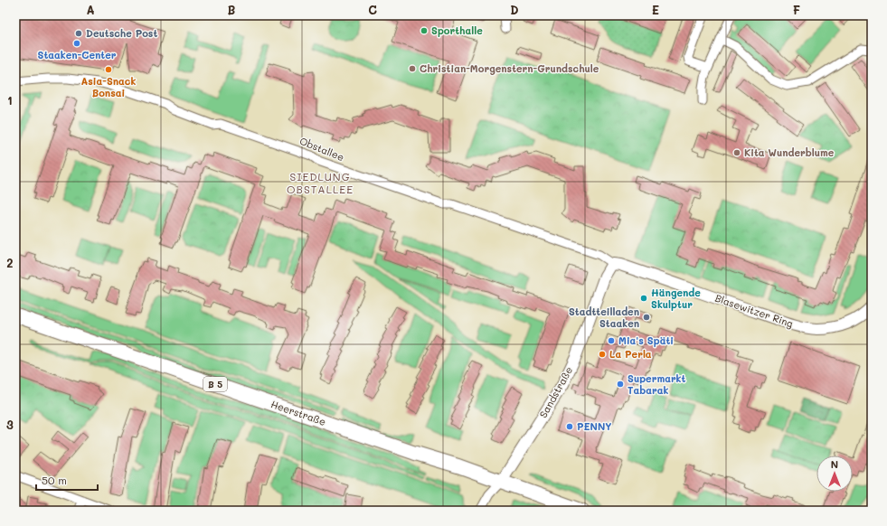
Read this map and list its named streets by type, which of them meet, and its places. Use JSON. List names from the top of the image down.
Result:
{
  "streets": {
    "main road": ["B 5", "Heerstraße"],
    "street": ["Obstallee", "Blasewitzer Ring", "Sandstraße"]
  },
  "crossings": [
    ["Obstallee", "Blasewitzer Ring"],
    ["Obstallee", "Sandstraße"],
    ["Blasewitzer Ring", "Sandstraße"],
    ["Sandstraße", "Heerstraße"]
  ],
  "districts": ["SIEDLUNG OBSTALLEE"],
  "places": [
    "Sporthalle",
    "Deutsche Post",
    "Staaken-Center",
    "Christian-Morgenstern-Grundschule",
    "Asia-Snack Bonsai",
    "Kita Wunderblume",
    "Hängende Skulptur",
    "Stadtteilladen Staaken",
    "Mia's Späti",
    "La Perla",
    "Supermarkt Tabarak",
    "PENNY"
  ],
  "scale_bar": "50 m",
  "north": "top",
  "grid": {
    "columns": [
      "A",
      "B",
      "C",
      "D",
      "E",
      "F"
    ],
    "rows": ["1", "2", "3"]
  }
}
